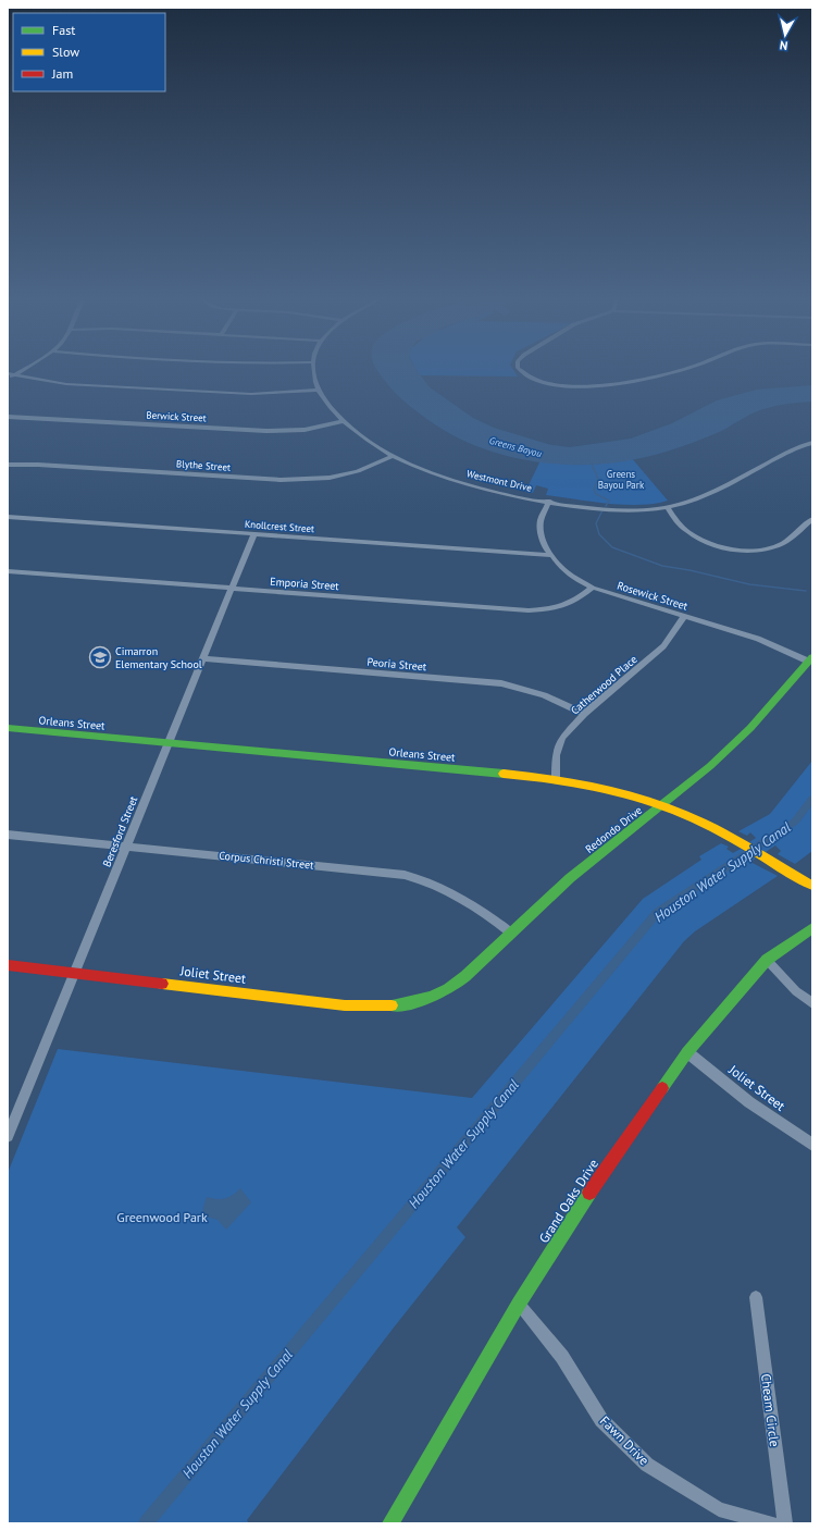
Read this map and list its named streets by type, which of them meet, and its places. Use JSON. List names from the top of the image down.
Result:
{
  "streets": {
    "street": [
      "Berwick Street",
      "Blythe Street",
      "Westmont Drive",
      "Knollcrest Street",
      "Emporia Street",
      "Rosewick Street",
      "Peoria Street",
      "Catherwood Place",
      "Orleans Street",
      "Redondo Drive",
      "Beresford Street",
      "Corpus Christi Street",
      "Joliet Street",
      "Grand Oaks Drive",
      "Cheam Circle",
      "Fawn Drive"
    ]
  },
  "crossings": [
    ["Berwick Street", "Westmont Drive"],
    ["Blythe Street", "Westmont Drive"],
    ["Westmont Drive", "Rosewick Street"],
    ["Knollcrest Street", "Rosewick Street"],
    ["Knollcrest Street", "Beresford Street"],
    ["Emporia Street", "Rosewick Street"],
    ["Emporia Street", "Beresford Street"],
    ["Rosewick Street", "Catherwood Place"],
    ["Rosewick Street", "Redondo Drive"],
    ["Peoria Street", "Catherwood Place"],
    ["Peoria Street", "Beresford Street"],
    ["Catherwood Place", "Orleans Street"],
    ["Orleans Street", "Redondo Drive"],
    ["Orleans Street", "Beresford Street"],
    ["Redondo Drive", "Corpus Christi Street"],
    ["Redondo Drive", "Joliet Street"],
    ["Beresford Street", "Corpus Christi Street"],
    ["Beresford Street", "Joliet Street"],
    ["Joliet Street", "Grand Oaks Drive"],
    ["Grand Oaks Drive", "Fawn Drive"]
  ],
  "water": ["Greens Bayou", "Houston Water Supply Canal"],
  "parks": ["Greens Bayou Park", "Greenwood Park"],
  "places": {
    "school or university": ["Cimarron Elementary School"]
  },
  "legend": ["Fast", "Slow", "Jam"],
  "north": "bottom"
}
